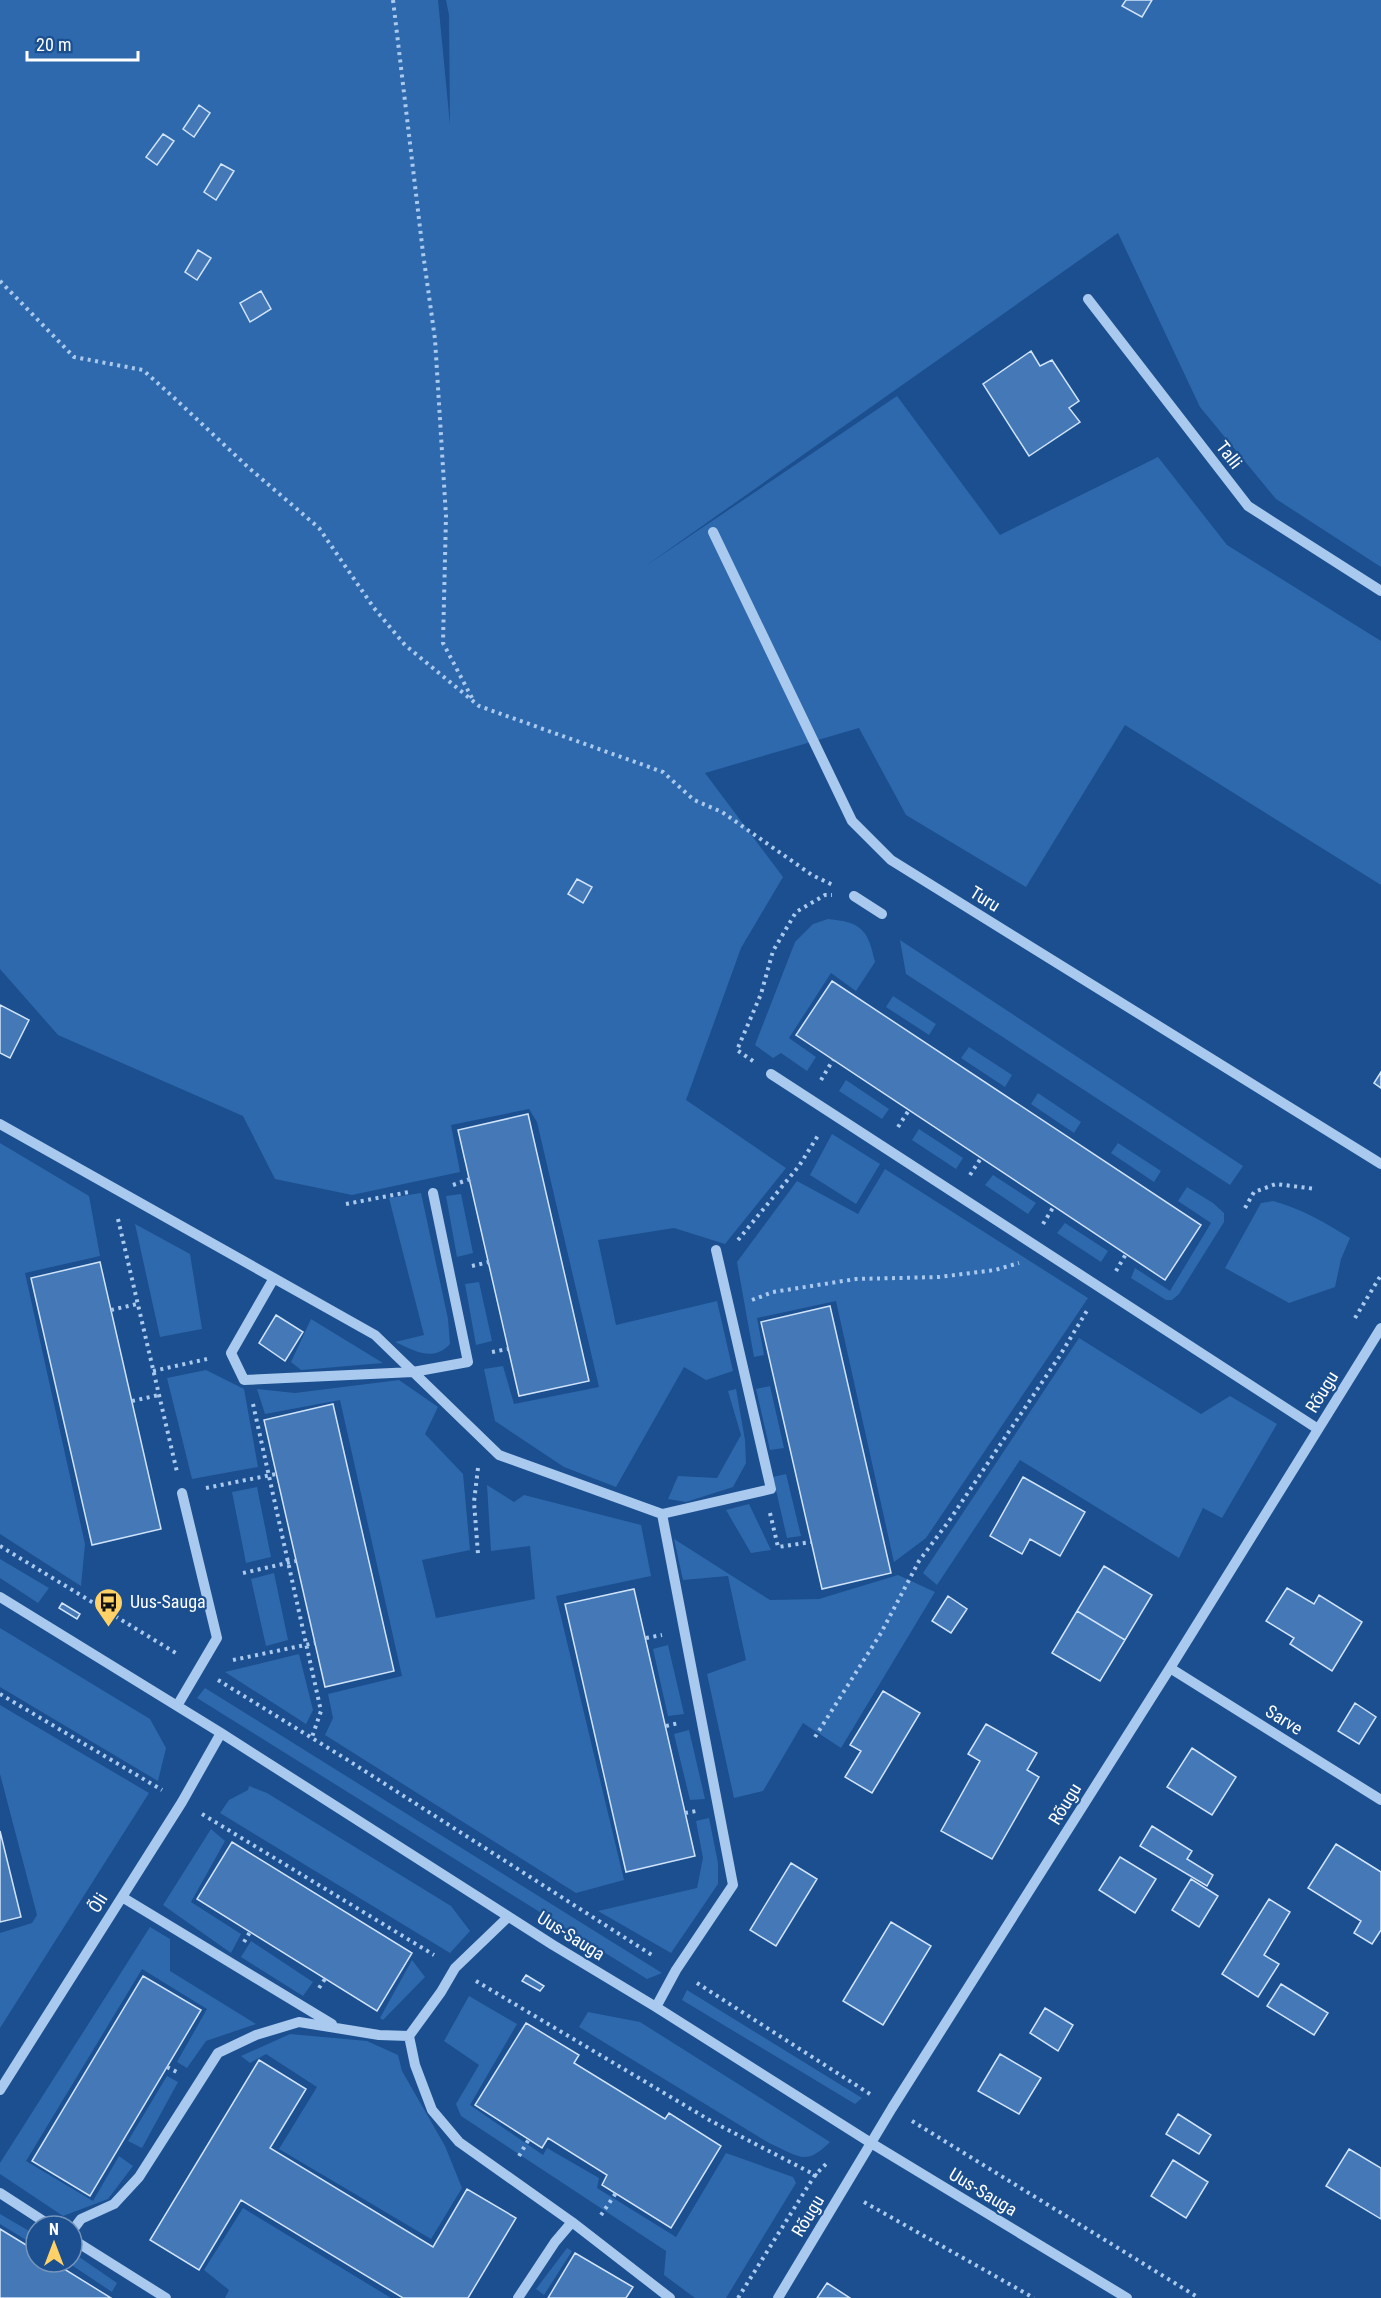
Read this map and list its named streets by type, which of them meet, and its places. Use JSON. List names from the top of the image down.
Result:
{
  "streets": {
    "street": [
      "Talli",
      "Turu",
      "Rõugu",
      "Sarve",
      "Õli",
      "Uus-Sauga"
    ]
  },
  "crossings": [
    ["Rõugu", "Sarve"],
    ["Rõugu", "Uus-Sauga"],
    ["Õli", "Uus-Sauga"]
  ],
  "places": {
    "bus stop": ["Uus-Sauga"]
  },
  "scale_bar": "20 m",
  "north": "top"
}
